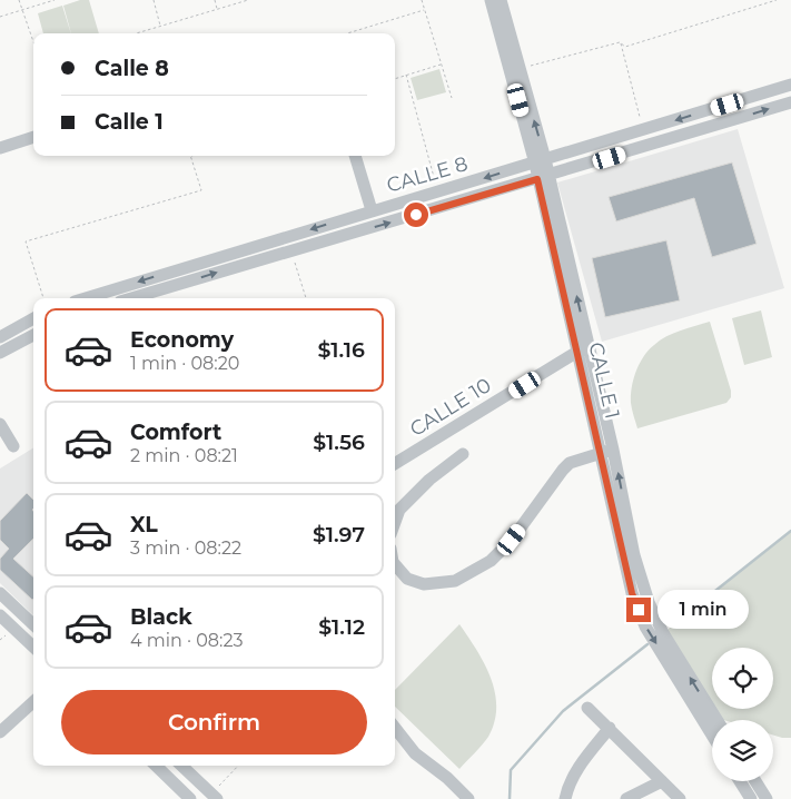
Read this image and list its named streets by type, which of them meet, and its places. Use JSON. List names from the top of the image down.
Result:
{
  "streets": {
    "street": ["CALLE 8", "CALLE 1", "CALLE 10"]
  },
  "crossings": [
    ["CALLE 8", "CALLE 1"],
    ["CALLE 1", "CALLE 10"]
  ],
  "page": {
    "banner": ["Calle 8", "Calle 1"],
    "list": [
      {
        "name": "Economy",
        "note": "1 min · 08:20",
        "value": "$1.16"
      },
      {
        "name": "Comfort",
        "note": "2 min · 08:21",
        "value": "$1.56"
      },
      {
        "name": "XL",
        "note": "3 min · 08:22",
        "value": "$1.97"
      },
      {
        "name": "Black",
        "note": "4 min · 08:23",
        "value": "$1.12"
      }
    ],
    "bubble": "1 min",
    "buttons": "Confirm"
  }
}
